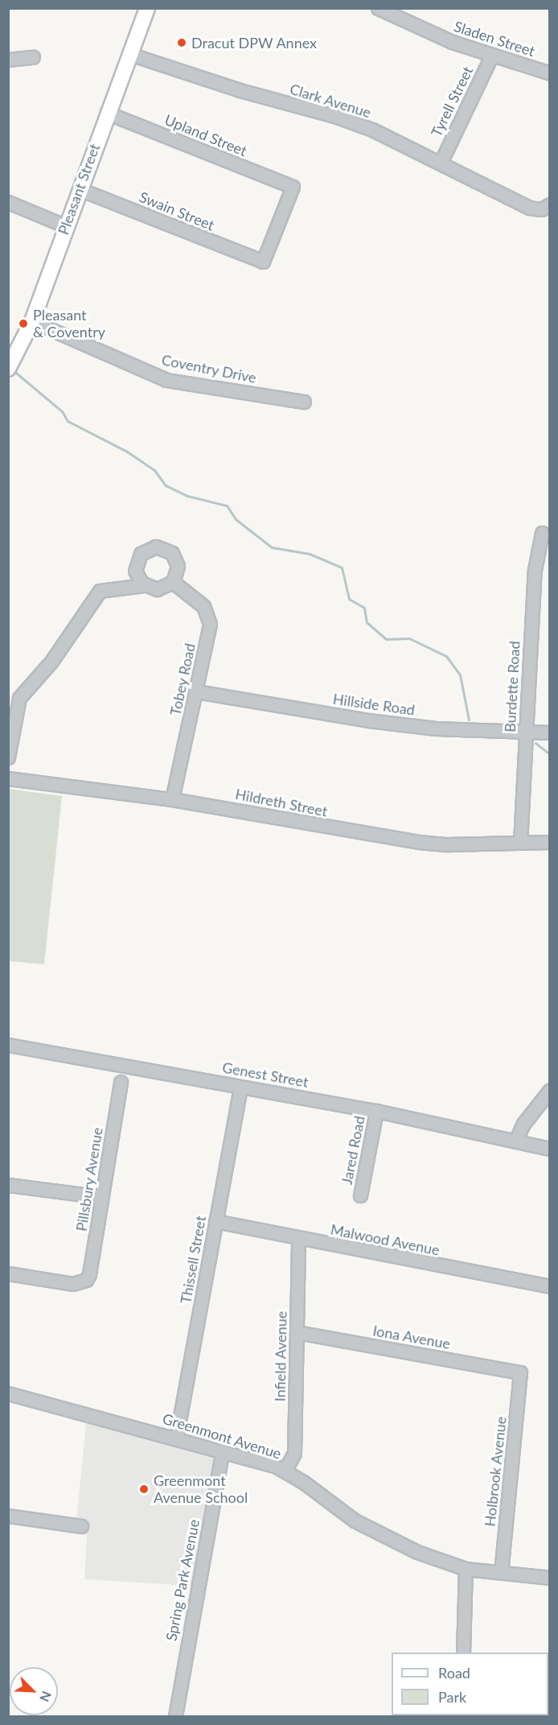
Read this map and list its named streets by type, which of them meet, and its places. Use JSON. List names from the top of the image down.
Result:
{
  "streets": {
    "main road": ["Pleasant Street"],
    "street": [
      "Sladen Street",
      "Clark Avenue",
      "Tyrell Street",
      "Upland Street",
      "Swain Street",
      "Coventry Drive",
      "Tobey Road",
      "Burdette Road",
      "Hillside Road",
      "Hildreth Street",
      "Genest Street",
      "Jared Road",
      "Pillsbury Avenue",
      "Malwood Avenue",
      "Thissell Street",
      "Iona Avenue",
      "Infield Avenue",
      "Greenmont Avenue",
      "Holbrook Avenue",
      "Spring Park Avenue"
    ]
  },
  "crossings": [
    ["Sladen Street", "Tyrell Street"],
    ["Clark Avenue", "Tyrell Street"],
    ["Clark Avenue", "Pleasant Street"],
    ["Upland Street", "Pleasant Street"],
    ["Upland Street", "Swain Street"],
    ["Pleasant Street", "Swain Street"],
    ["Pleasant Street", "Coventry Drive"],
    ["Tobey Road", "Hillside Road"],
    ["Tobey Road", "Hildreth Street"],
    ["Burdette Road", "Hillside Road"],
    ["Burdette Road", "Hildreth Street"],
    ["Genest Street", "Jared Road"],
    ["Genest Street", "Thissell Street"],
    ["Malwood Avenue", "Thissell Street"],
    ["Malwood Avenue", "Infield Avenue"],
    ["Thissell Street", "Greenmont Avenue"],
    ["Iona Avenue", "Infield Avenue"],
    ["Iona Avenue", "Holbrook Avenue"],
    ["Infield Avenue", "Greenmont Avenue"],
    ["Greenmont Avenue", "Holbrook Avenue"],
    ["Greenmont Avenue", "Spring Park Avenue"]
  ],
  "places": ["Dracut DPW Annex", "Pleasant & Coventry", "Greenmont Avenue School"],
  "legend": ["Road", "Park"],
  "north": "bottom right"
}
